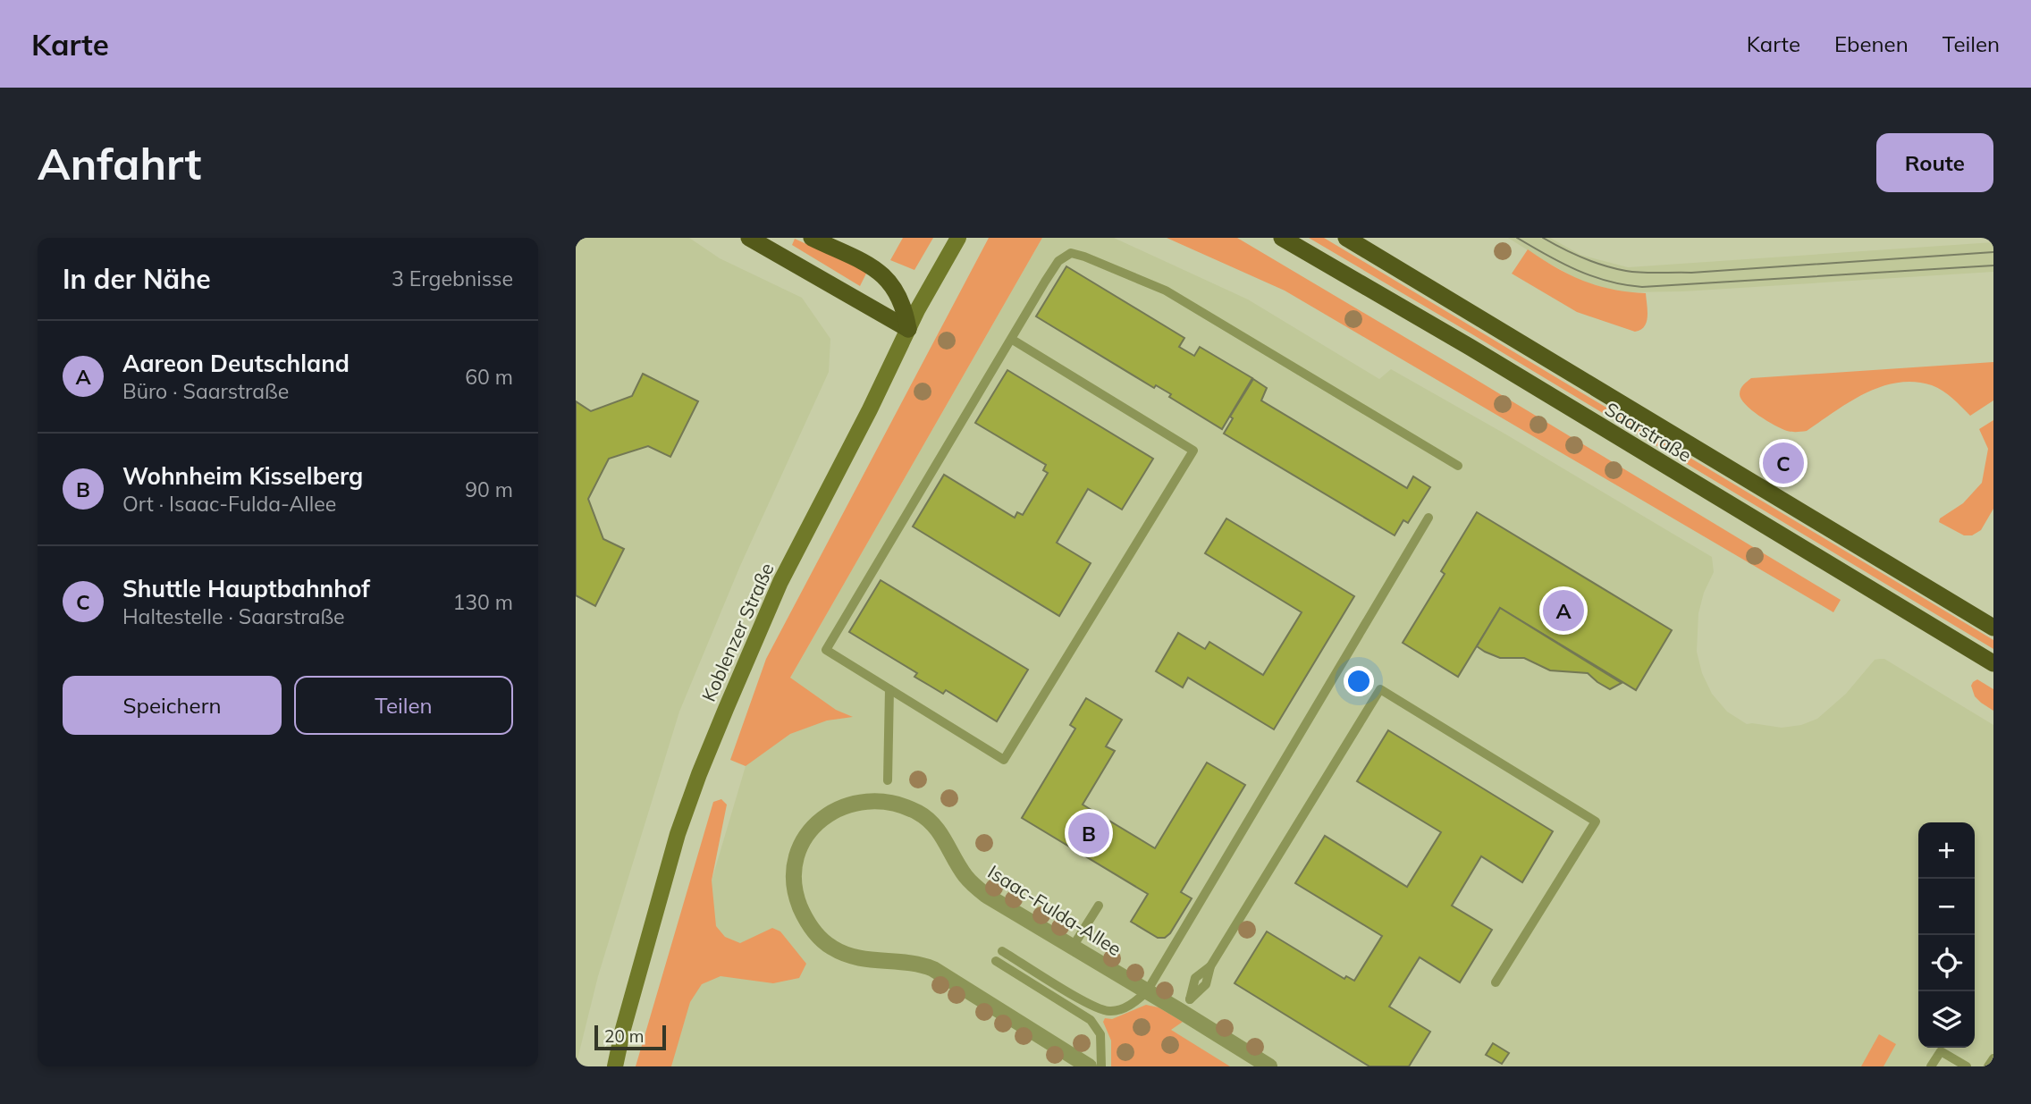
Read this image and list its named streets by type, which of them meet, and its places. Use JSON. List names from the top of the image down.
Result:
{
  "streets": {
    "highway": ["Saarstraße"],
    "main road": ["Koblenzer Straße"],
    "street": ["Isaac-Fulda-Allee"]
  },
  "scale_bar": "20 m",
  "page": {
    "header": "Karte",
    "nav": ["Karte", "Ebenen", "Teilen"],
    "buttons": [
      "Route",
      ["Speichern", "Teilen"]
    ],
    "title": "Anfahrt",
    "heading": ["In der Nähe", "3 Ergebnisse"],
    "list": [
      {
        "mark": "A",
        "name": "Aareon Deutschland",
        "note": "Büro · Saarstraße",
        "value": "60 m"
      },
      {
        "mark": "B",
        "name": "Wohnheim Kisselberg",
        "note": "Ort · Isaac-Fulda-Allee",
        "value": "90 m"
      },
      {
        "mark": "C",
        "name": "Shuttle Hauptbahnhof",
        "note": "Haltestelle · Saarstraße",
        "value": "130 m"
      }
    ],
    "pins": ["C", "A", "B"],
    "map_buttons": ["+", "−"],
    "scale": "20 m"
  }
}
